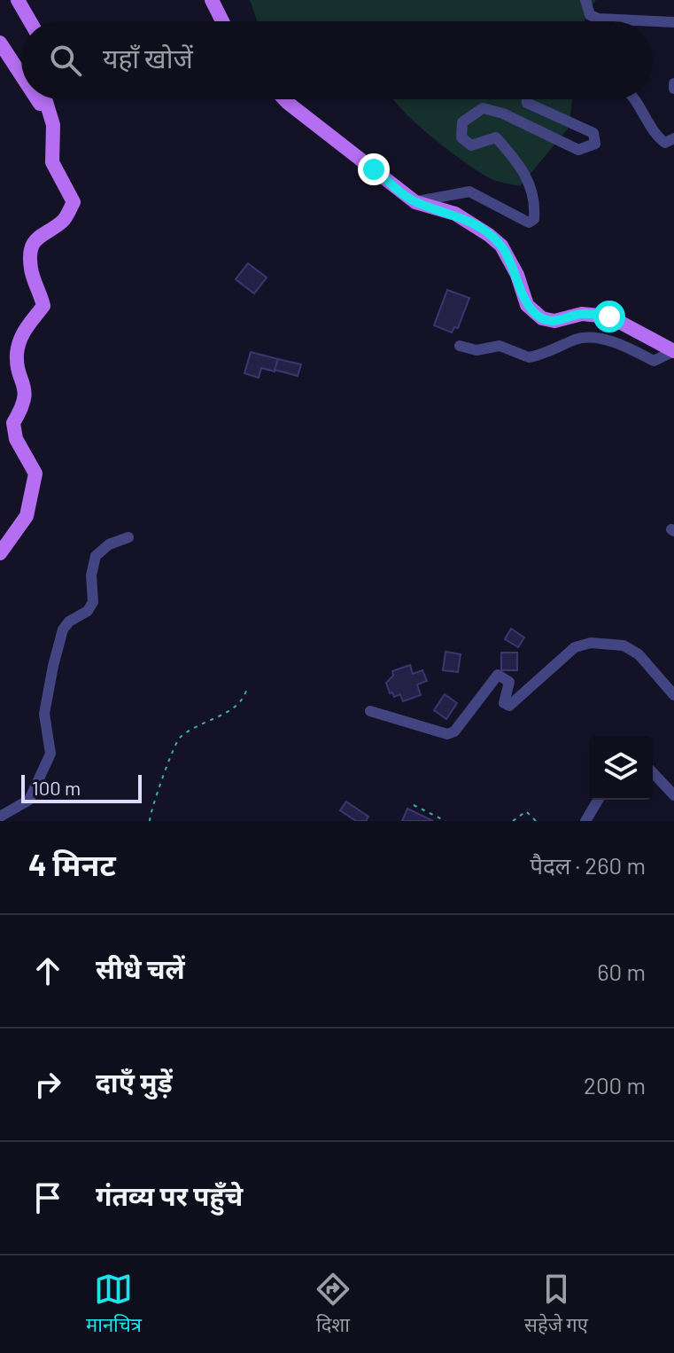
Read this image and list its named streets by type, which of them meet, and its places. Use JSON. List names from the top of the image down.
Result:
{
  "scale_bar": "100 m",
  "page": {
    "search": "यहाँ खोजें",
    "scale": "100 m",
    "heading": ["4 मिनट", "पैदल · 260 m"],
    "list": [
      ["सीधे चलें", "60 m"],
      ["दाएँ मुड़ें", "200 m"],
      "गंतव्य पर पहुँचे"
    ],
    "nav": ["मानचित्र", "दिशा", "सहेजे गए"]
  }
}
